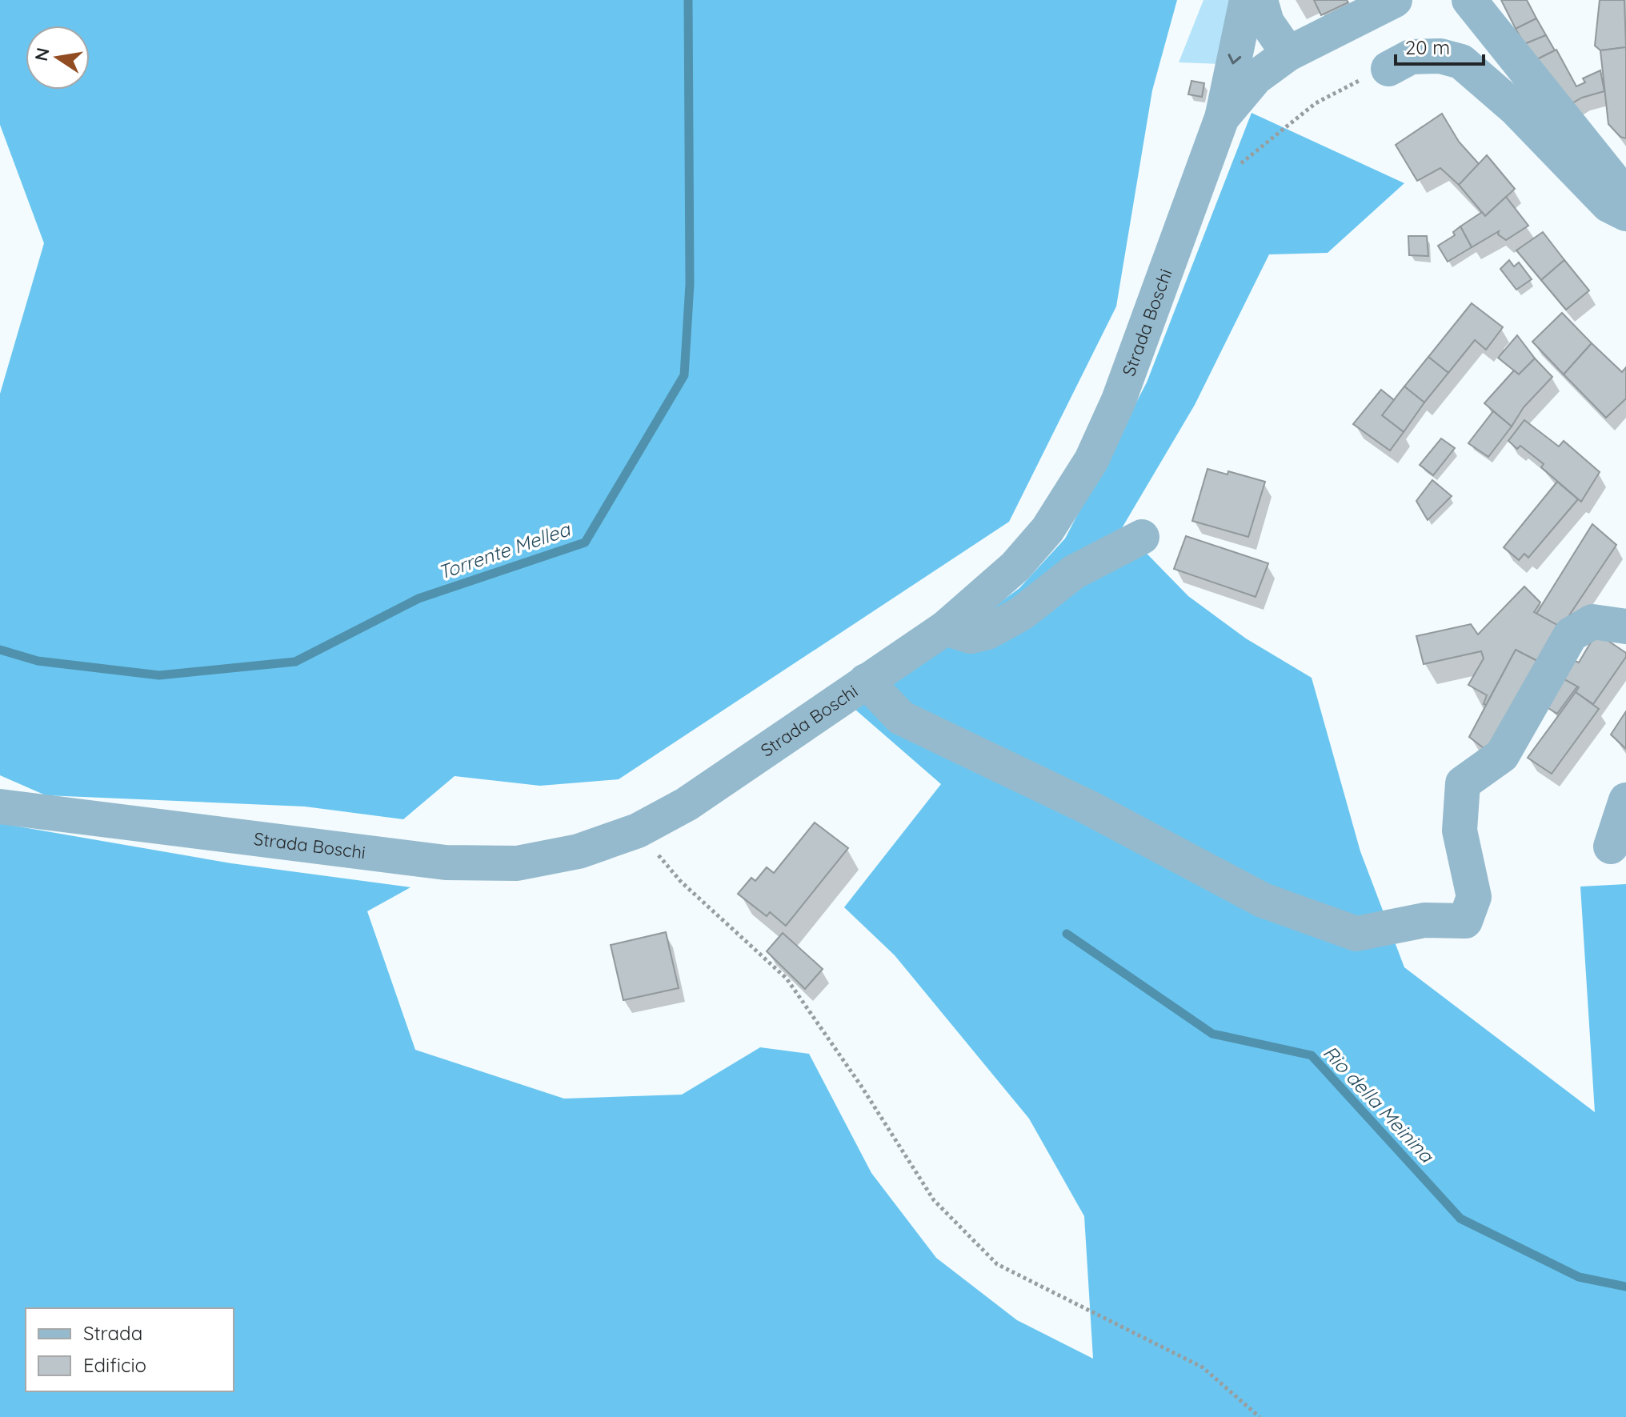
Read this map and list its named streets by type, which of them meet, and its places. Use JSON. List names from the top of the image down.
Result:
{
  "streets": {
    "street": ["Strada Boschi"]
  },
  "water": ["Torrente Mellea", "Rio della Meinina"],
  "legend": ["Strada", "Edificio"],
  "scale_bar": "20 m",
  "north": "left"
}
